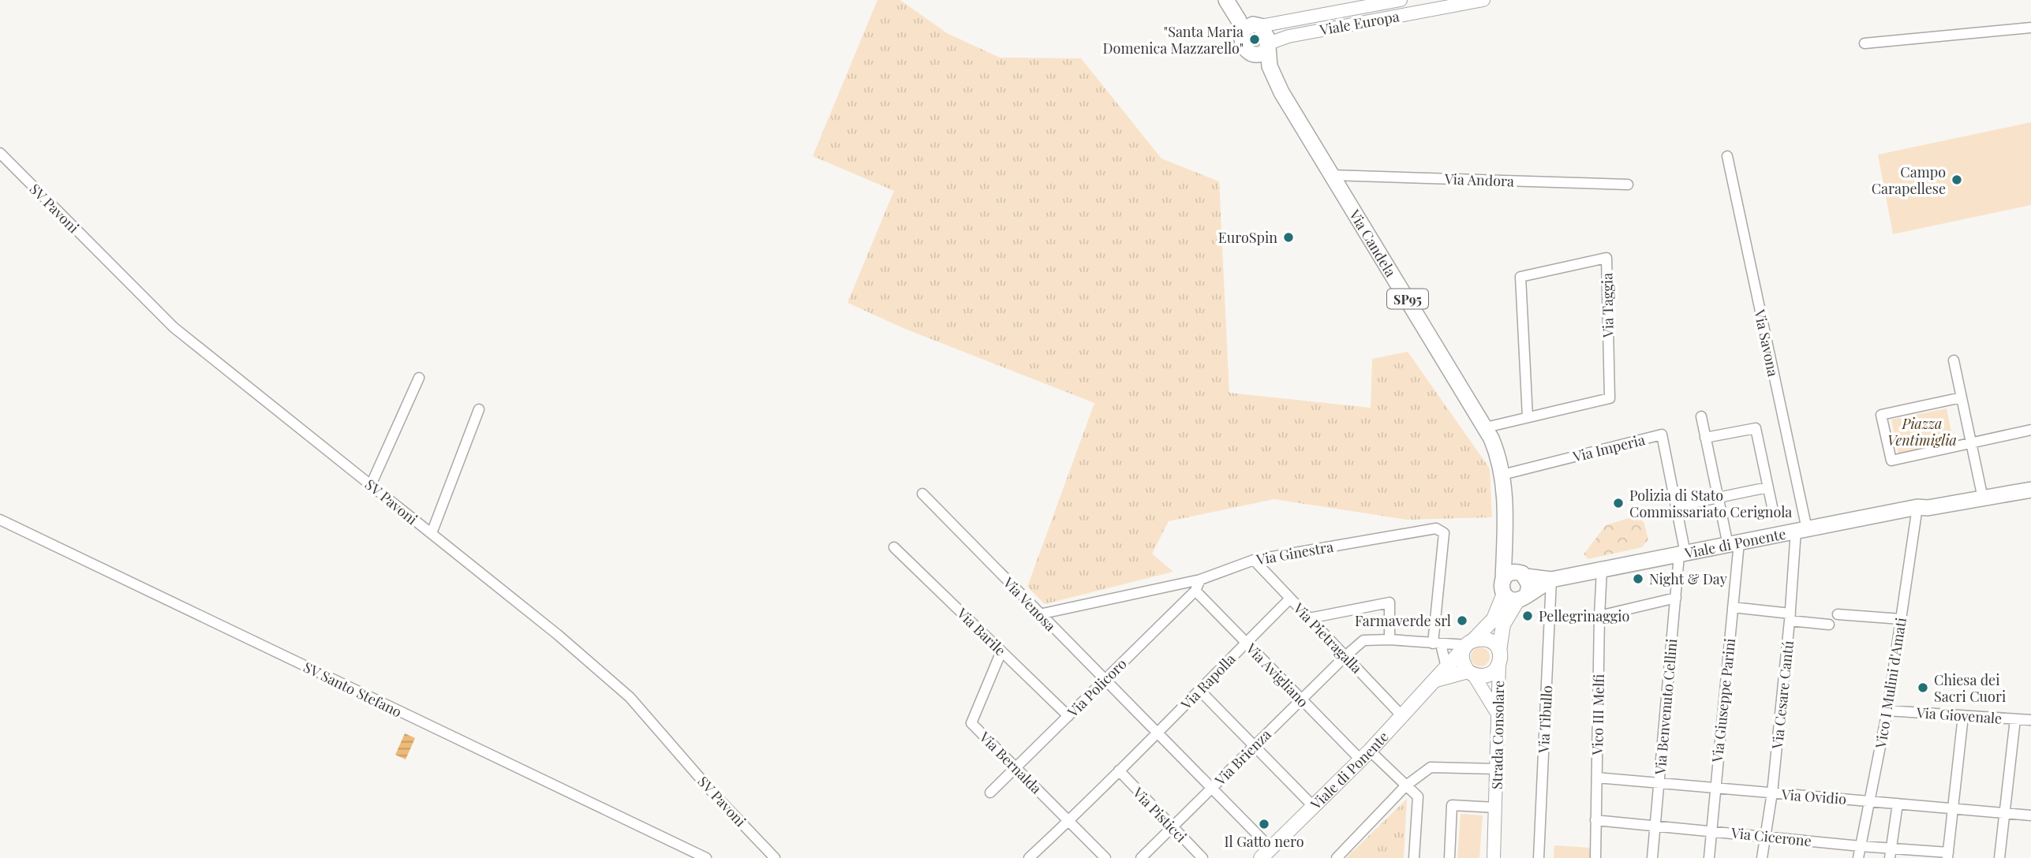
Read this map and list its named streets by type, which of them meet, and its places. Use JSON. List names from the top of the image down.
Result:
{
  "streets": {
    "main road": ["Via Candela", "SP95", "Viale di Ponente"],
    "street": [
      "Viale Europa",
      "Via Andora",
      "SV Pavoni",
      "Via Taggia",
      "Via Savona",
      "Via Imperia",
      "Via Ginestra",
      "Via Venosa",
      "Via Barile",
      "Via Pietragalla",
      "Via Avigliano",
      "Via Rapolla",
      "Vico I Mulini d'Amati",
      "Via Policoro",
      "SV Santo Stefano",
      "Via Cesare Cantú",
      "Via Giuseppe Parini",
      "Via Benvenuto Cellini",
      "Vico III Melfi",
      "Via Giovenale",
      "Via Tibullo",
      "Strada Consolare",
      "Via Brienza",
      "Via Bernalda",
      "Via Ovidio",
      "Via Pisticci",
      "Via Cicerone"
    ]
  },
  "crossings": [
    ["Viale Europa", "Via Candela"],
    ["Via Andora", "Via Candela"],
    ["Via Candela", "Via Taggia"],
    ["Via Candela", "Via Imperia"],
    ["Via Candela", "Viale di Ponente"],
    ["Via Savona", "Viale di Ponente"],
    ["Via Savona", "Via Cesare Cantú"],
    ["Via Imperia", "Viale di Ponente"],
    ["Via Imperia", "Via Benvenuto Cellini"],
    ["Viale di Ponente", "Via Pietragalla"],
    ["Viale di Ponente", "Via Avigliano"],
    ["Viale di Ponente", "Vico I Mulini d'Amati"],
    ["Viale di Ponente", "Via Cesare Cantú"],
    ["Viale di Ponente", "Via Giuseppe Parini"],
    ["Viale di Ponente", "Via Benvenuto Cellini"],
    ["Viale di Ponente", "Vico III Melfi"],
    ["Viale di Ponente", "Via Tibullo"],
    ["Viale di Ponente", "Strada Consolare"],
    ["Viale di Ponente", "Via Brienza"],
    ["Via Ginestra", "Via Venosa"],
    ["Via Ginestra", "Via Pietragalla"],
    ["Via Ginestra", "Via Policoro"],
    ["Via Ginestra", "Via Brienza"],
    ["Via Venosa", "Via Rapolla"],
    ["Via Venosa", "Via Policoro"],
    ["Via Venosa", "Via Brienza"],
    ["Via Barile", "Via Policoro"],
    ["Via Barile", "Via Bernalda"],
    ["Via Pietragalla", "Via Rapolla"],
    ["Via Pietragalla", "Via Brienza"],
    ["Via Avigliano", "Via Rapolla"],
    ["Via Avigliano", "Via Policoro"],
    ["Via Avigliano", "Via Brienza"],
    ["Via Rapolla", "Via Pisticci"],
    ["Vico I Mulini d'Amati", "Via Giovenale"],
    ["Vico I Mulini d'Amati", "Via Ovidio"],
    ["Vico I Mulini d'Amati", "Via Cicerone"],
    ["Via Policoro", "Via Bernalda"],
    ["Via Cesare Cantú", "Via Ovidio"],
    ["Via Cesare Cantú", "Via Cicerone"],
    ["Via Giuseppe Parini", "Via Ovidio"],
    ["Via Giuseppe Parini", "Via Cicerone"],
    ["Via Benvenuto Cellini", "Via Ovidio"],
    ["Via Benvenuto Cellini", "Via Cicerone"],
    ["Vico III Melfi", "Via Ovidio"],
    ["Vico III Melfi", "Via Cicerone"],
    ["Strada Consolare", "Via Brienza"],
    ["Via Brienza", "Via Pisticci"]
  ],
  "parks": ["Piazza Ventimiglia"],
  "places": [
    "\"Santa Maria Domenica Mazzarello\"",
    "Campo Carapellese",
    "EuroSpin",
    "Polizia di Stato Commissariato Cerignola",
    "Night & Day",
    "Pellegrinaggio",
    "Farmaverde srl",
    "Chiesa dei Sacri Cuori",
    "Il Gatto nero"
  ]
}
